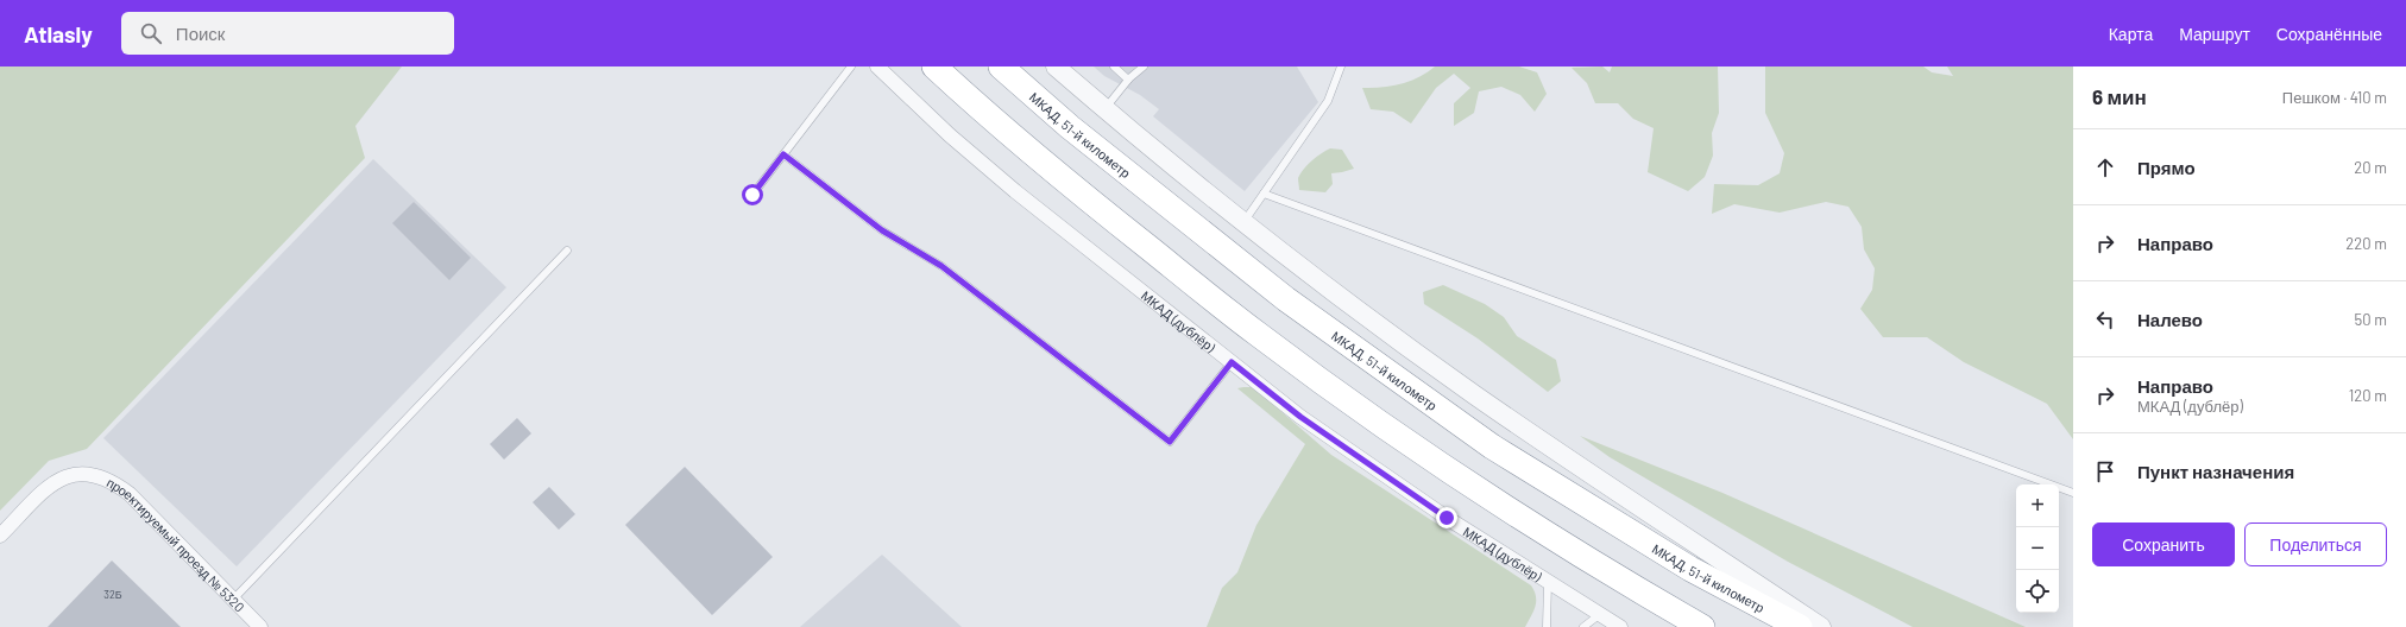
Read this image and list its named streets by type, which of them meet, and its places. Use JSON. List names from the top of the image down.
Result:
{
  "streets": {
    "highway": ["МКАД, 51-й километр"],
    "street": ["МКАД (дублёр)", "проектируемый проезд № 5320"]
  },
  "house_numbers": ["32Б"],
  "page": {
    "header": "Atlasly",
    "search": "Поиск",
    "nav": ["Карта", "Маршрут", "Сохранённые"],
    "heading": ["6 мин", "Пешком · 410 m"],
    "list": [
      ["Прямо", "20 m"],
      ["Направо", "220 m"],
      ["Налево", "50 m"],
      ["Направо", "МКАД (дублёр)", "120 m"],
      "Пункт назначения"
    ],
    "map_buttons": ["+", "−"],
    "buttons": ["Сохранить", "Поделиться"]
  }
}
